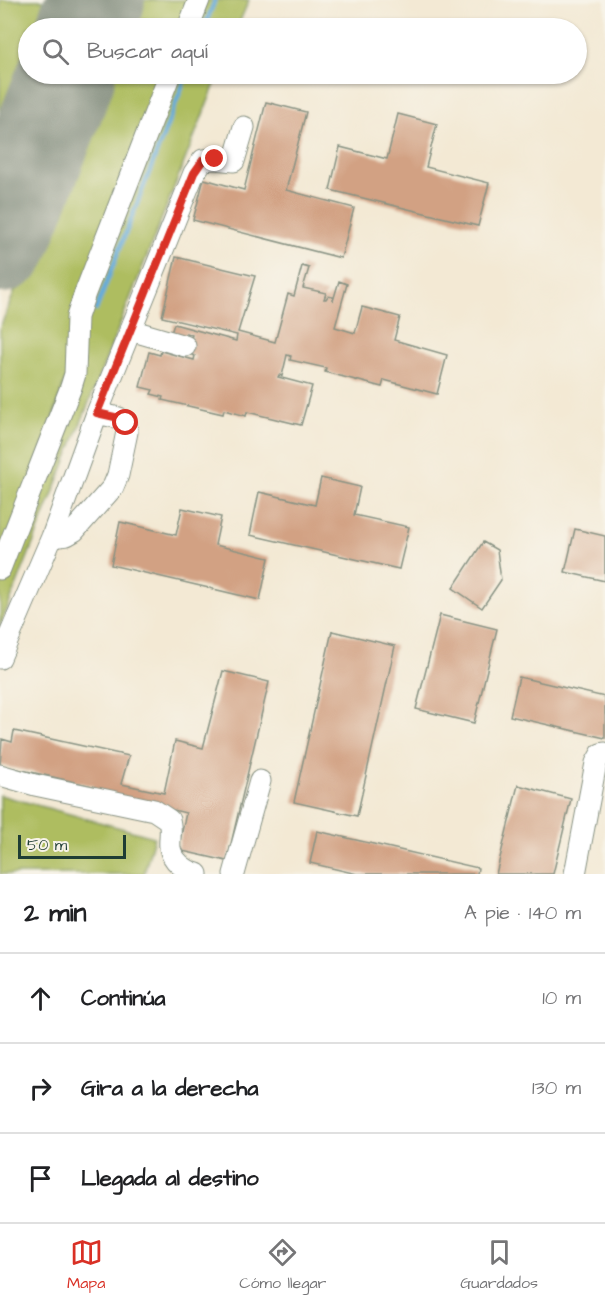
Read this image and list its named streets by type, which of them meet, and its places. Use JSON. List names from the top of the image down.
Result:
{
  "scale_bar": "50 m",
  "page": {
    "search": "Buscar aquí",
    "scale": "50 m",
    "heading": ["2 min", "A pie · 140 m"],
    "list": [
      ["Continúa", "10 m"],
      ["Gira a la derecha", "130 m"],
      "Llegada al destino"
    ],
    "nav": ["Mapa", "Cómo llegar", "Guardados"]
  }
}
